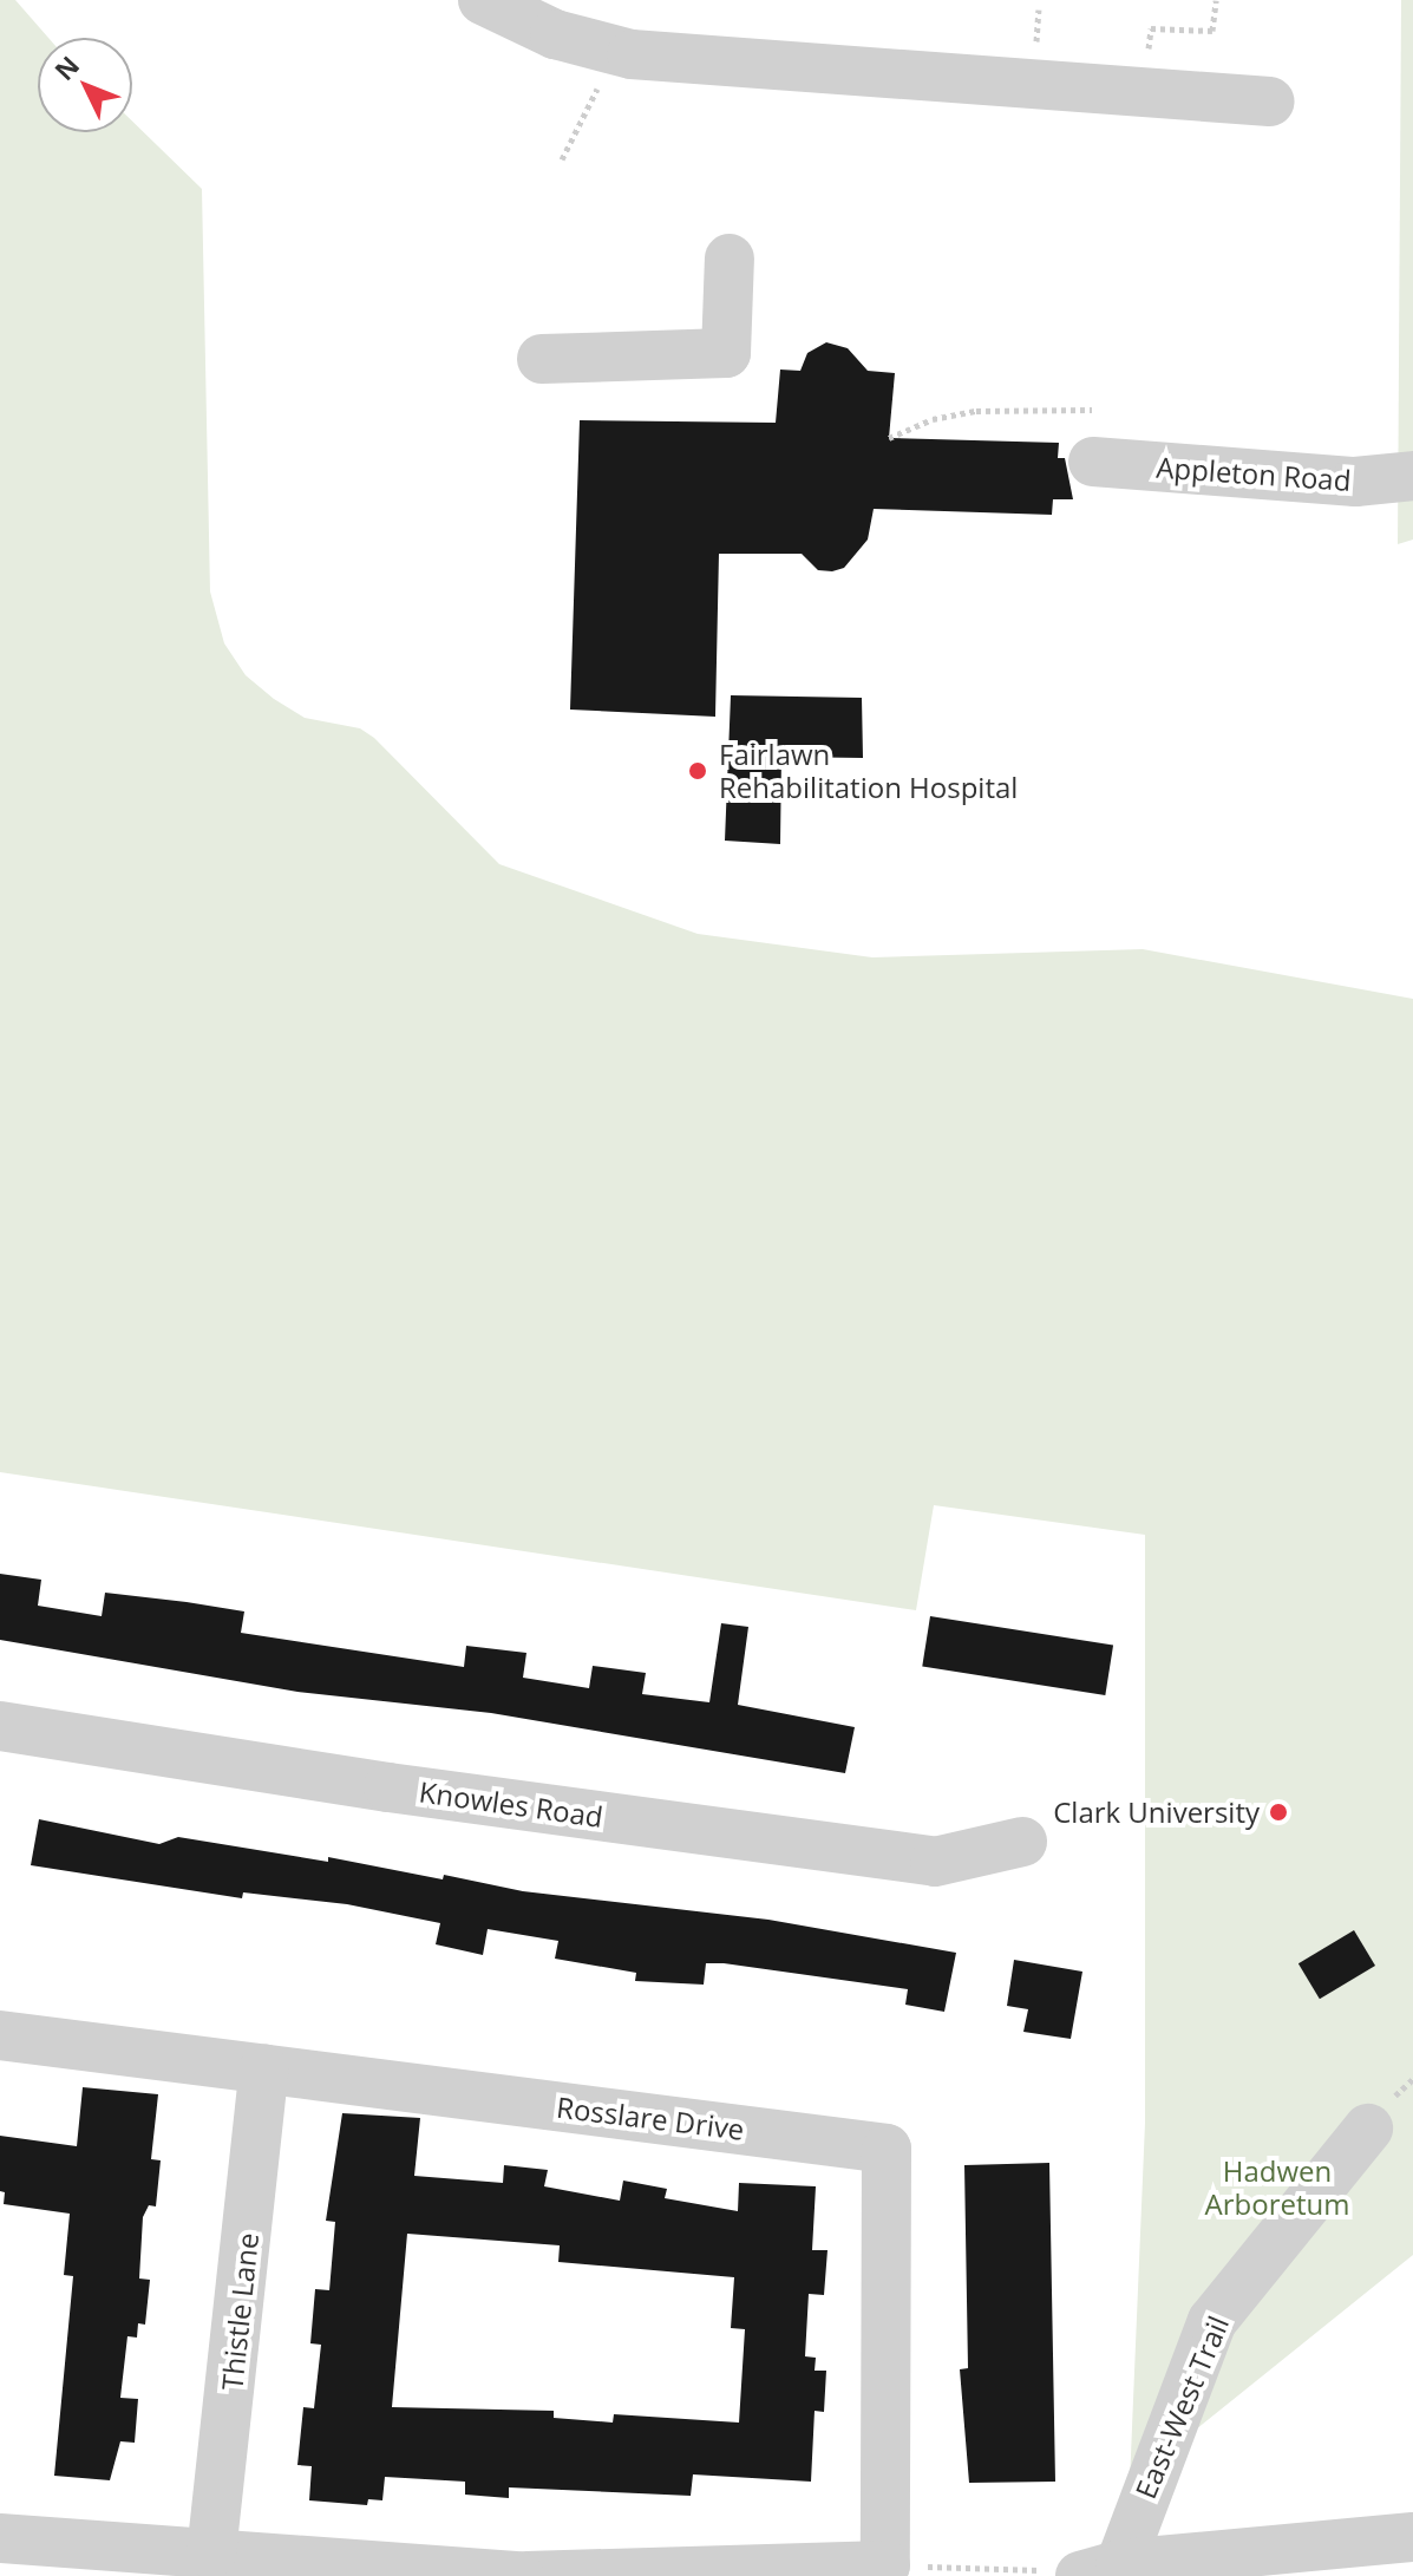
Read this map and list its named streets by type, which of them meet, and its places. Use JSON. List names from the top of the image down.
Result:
{
  "streets": {
    "street": [
      "Appleton Road",
      "Knowles Road",
      "Rosslare Drive",
      "Thistle Lane",
      "East-West Trail"
    ]
  },
  "crossings": [
    ["Rosslare Drive", "Thistle Lane"]
  ],
  "parks": ["Hadwen Arboretum"],
  "places": ["Fairlawn Rehabilitation Hospital", "Clark University"],
  "north": "top left"
}
